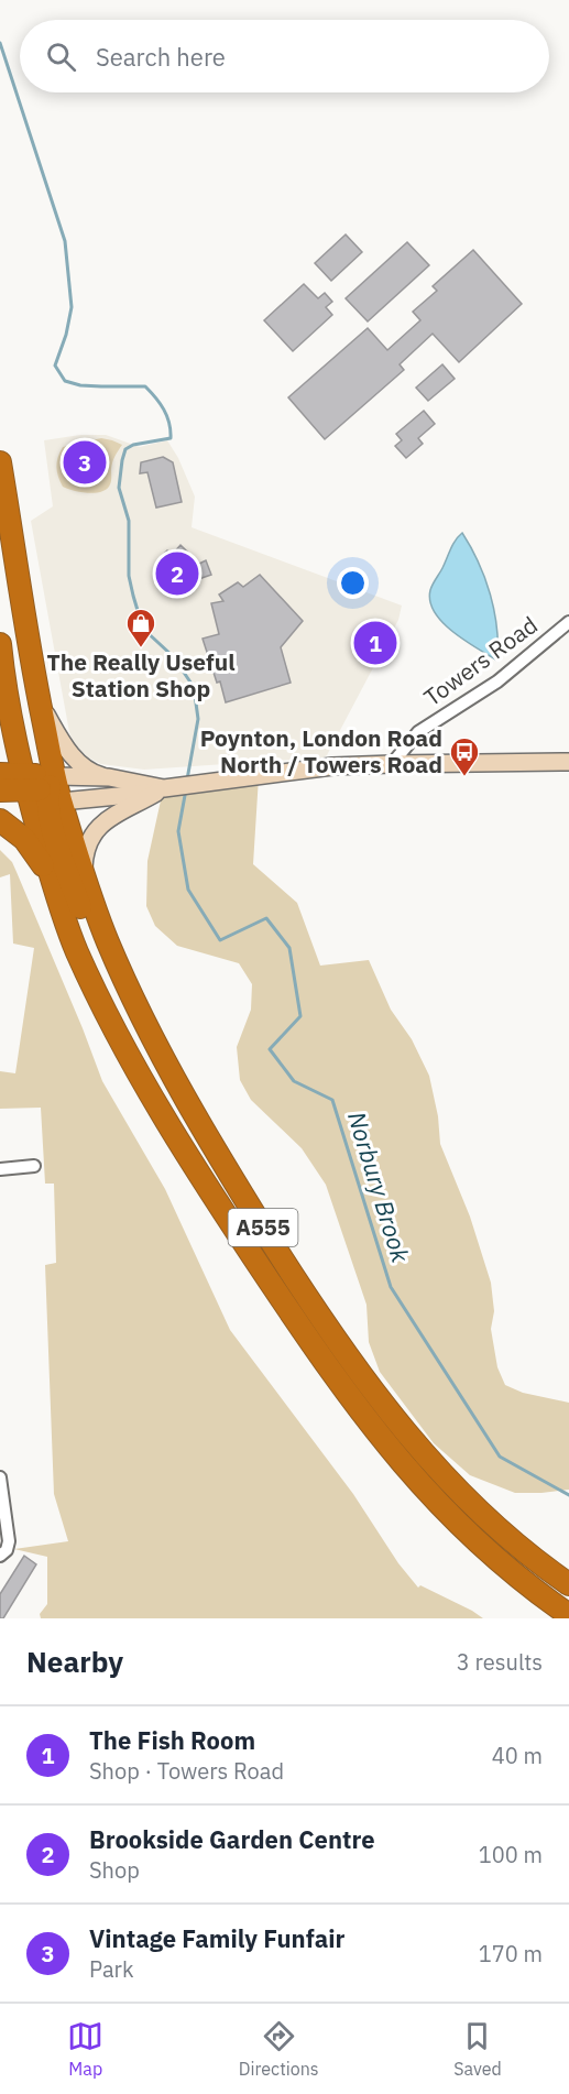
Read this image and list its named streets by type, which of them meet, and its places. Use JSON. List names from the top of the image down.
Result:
{
  "streets": {
    "highway": ["A555"],
    "street": ["Towers Road"]
  },
  "water": ["Norbury Brook"],
  "places": {
    "shop": ["The Really Useful Station Shop"],
    "bus stop": ["Poynton, London Road North / Towers Road"]
  },
  "page": {
    "search": "Search here",
    "pins": ["3", "2", "1"],
    "heading": ["Nearby", "3 results"],
    "list": [
      {
        "mark": "1",
        "name": "The Fish Room",
        "note": "Shop · Towers Road",
        "value": "40 m"
      },
      {
        "mark": "2",
        "name": "Brookside Garden Centre",
        "note": "Shop",
        "value": "100 m"
      },
      {
        "mark": "3",
        "name": "Vintage Family Funfair",
        "note": "Park",
        "value": "170 m"
      }
    ],
    "nav": ["Map", "Directions", "Saved"]
  }
}
